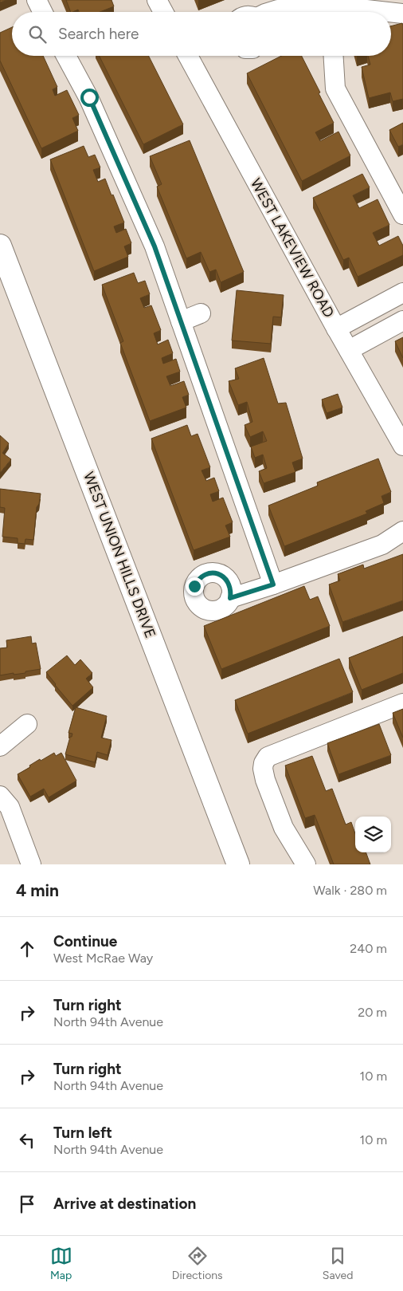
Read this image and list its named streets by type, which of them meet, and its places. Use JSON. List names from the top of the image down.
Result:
{
  "streets": {
    "main road": ["WEST UNION HILLS DRIVE"],
    "street": ["WEST LAKEVIEW ROAD"]
  },
  "page": {
    "search": "Search here",
    "heading": ["4 min", "Walk · 280 m"],
    "list": [
      ["Continue", "West McRae Way", "240 m"],
      ["Turn right", "North 94th Avenue", "20 m"],
      ["Turn right", "North 94th Avenue", "10 m"],
      ["Turn left", "North 94th Avenue", "10 m"],
      "Arrive at destination"
    ],
    "nav": ["Map", "Directions", "Saved"]
  }
}
